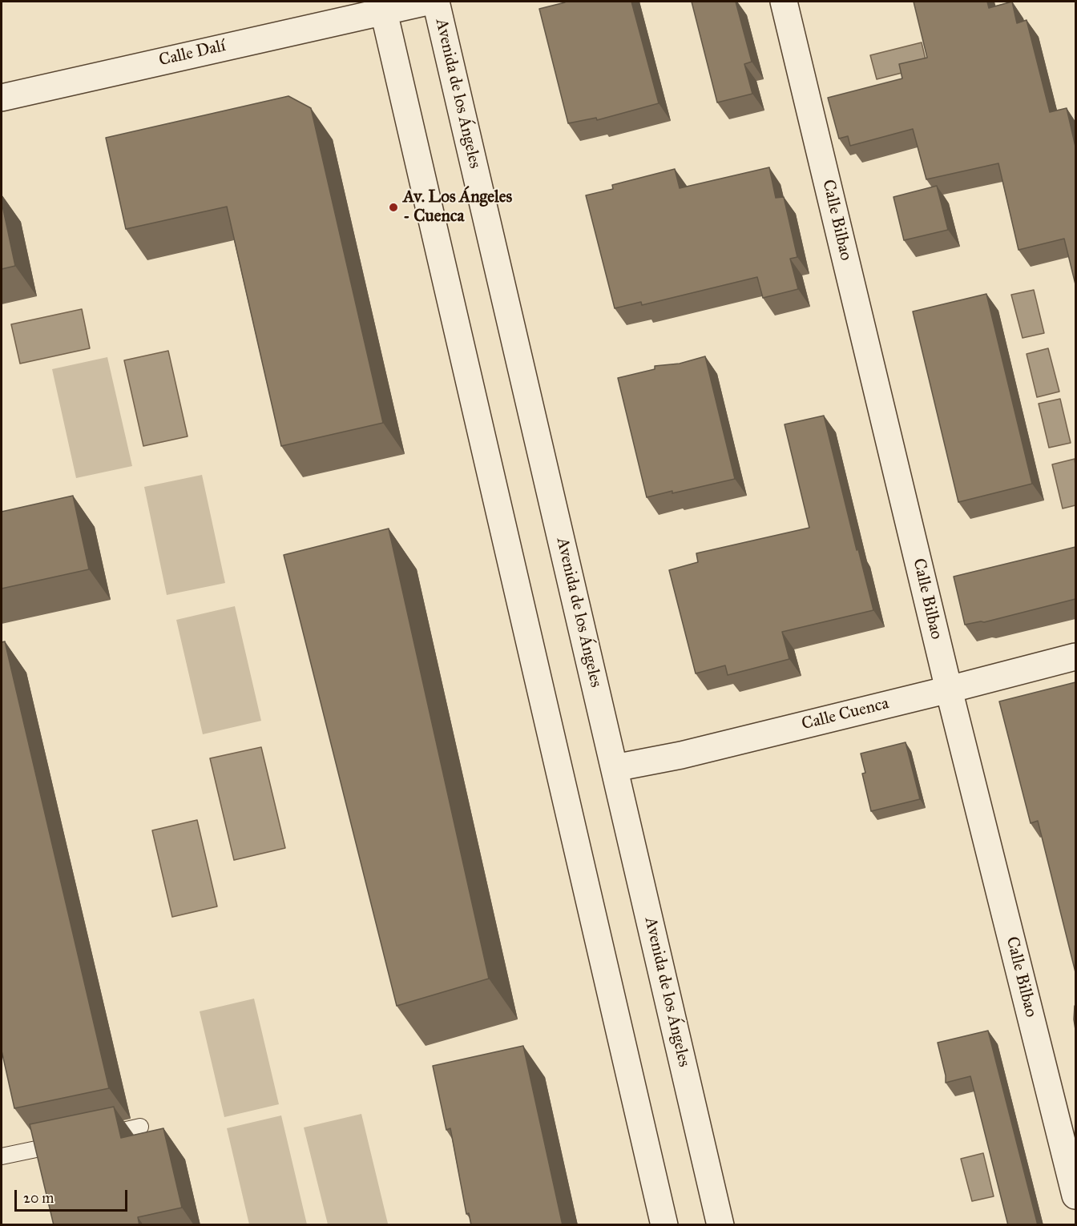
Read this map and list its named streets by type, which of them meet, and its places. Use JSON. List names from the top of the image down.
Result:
{
  "streets": {
    "street": [
      "Calle Dalí",
      "Avenida de los Ángeles",
      "Calle Bilbao",
      "Calle Cuenca"
    ]
  },
  "crossings": [
    ["Avenida de los Ángeles", "Calle Cuenca"],
    ["Calle Bilbao", "Calle Cuenca"]
  ],
  "places": ["Av. Los Ángeles - Cuenca"],
  "scale_bar": "20 m"
}
